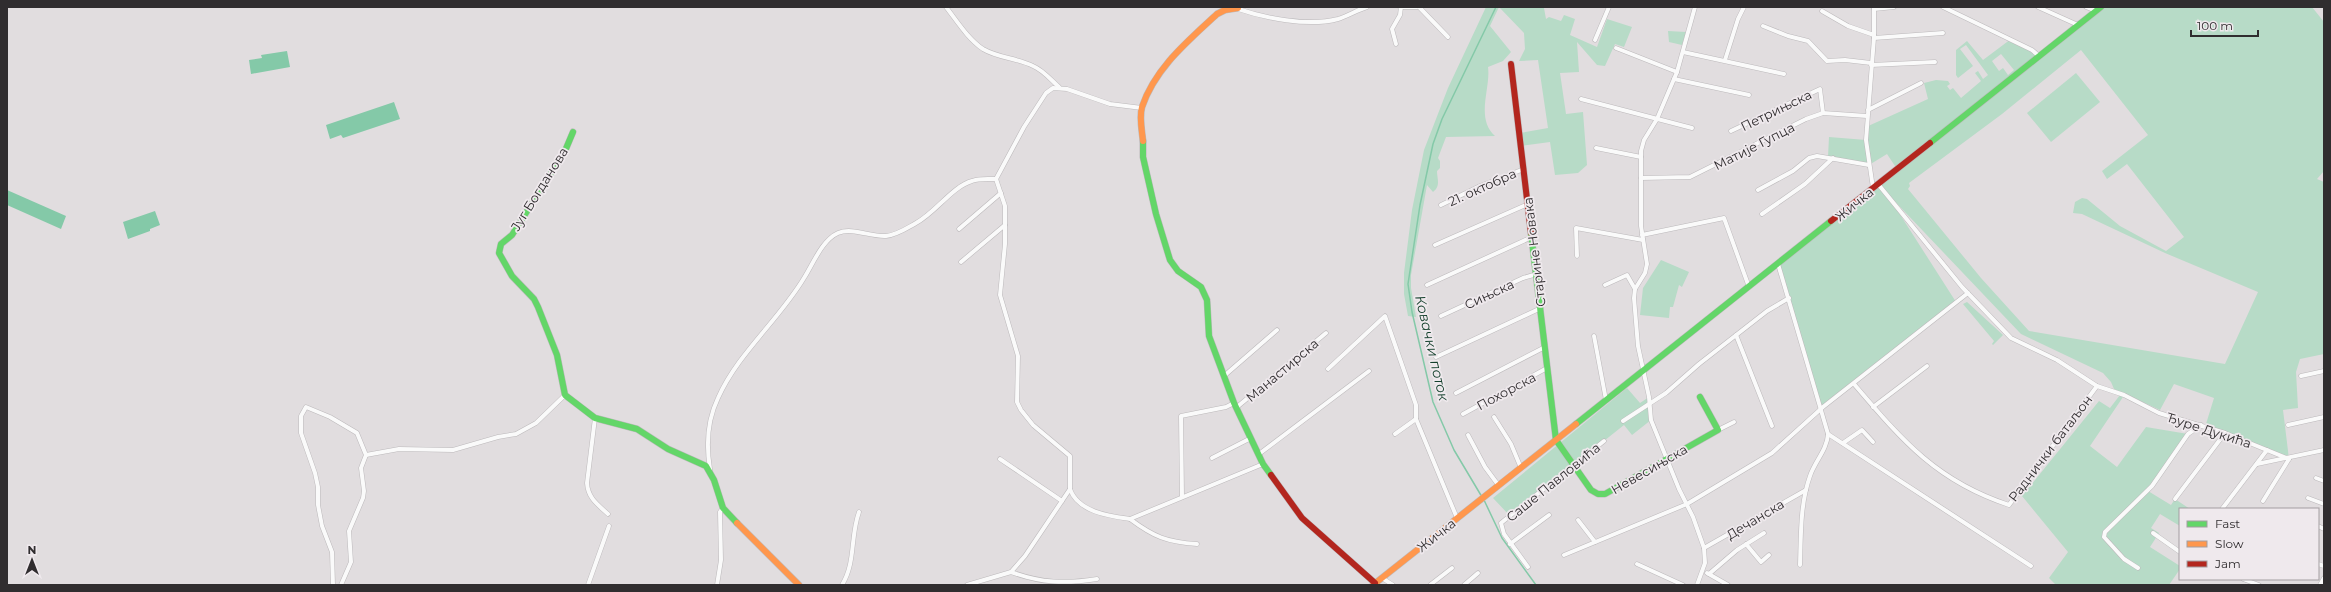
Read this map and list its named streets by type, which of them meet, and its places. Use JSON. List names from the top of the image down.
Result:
{
  "streets": {
    "street": [
      "Петрињска",
      "Матије Гупца",
      "21. октобра",
      "Југ Богданова",
      "Жичка",
      "Старине Новака",
      "Сињска",
      "Манастирска",
      "Похорска",
      "Ђуре Дукића",
      "Раднички батаљон",
      "Невесињска",
      "Саше Павловића",
      "Дечанска"
    ]
  },
  "crossings": [
    ["Петрињска", "Матије Гупца"],
    ["21. октобра", "Старине Новака"],
    ["Жичка", "Старине Новака"],
    ["Жичка", "Ђуре Дукића"],
    ["Жичка", "Невесињска"],
    ["Старине Новака", "Сињска"],
    ["Старине Новака", "Похорска"],
    ["Старине Новака", "Невесињска"],
    ["Ђуре Дукића", "Раднички батаљон"],
    ["Невесињска", "Саше Павловића"]
  ],
  "water": ["Ковачки поток"],
  "legend": ["Fast", "Slow", "Jam"],
  "scale_bar": "100 m",
  "north": "top"
}
